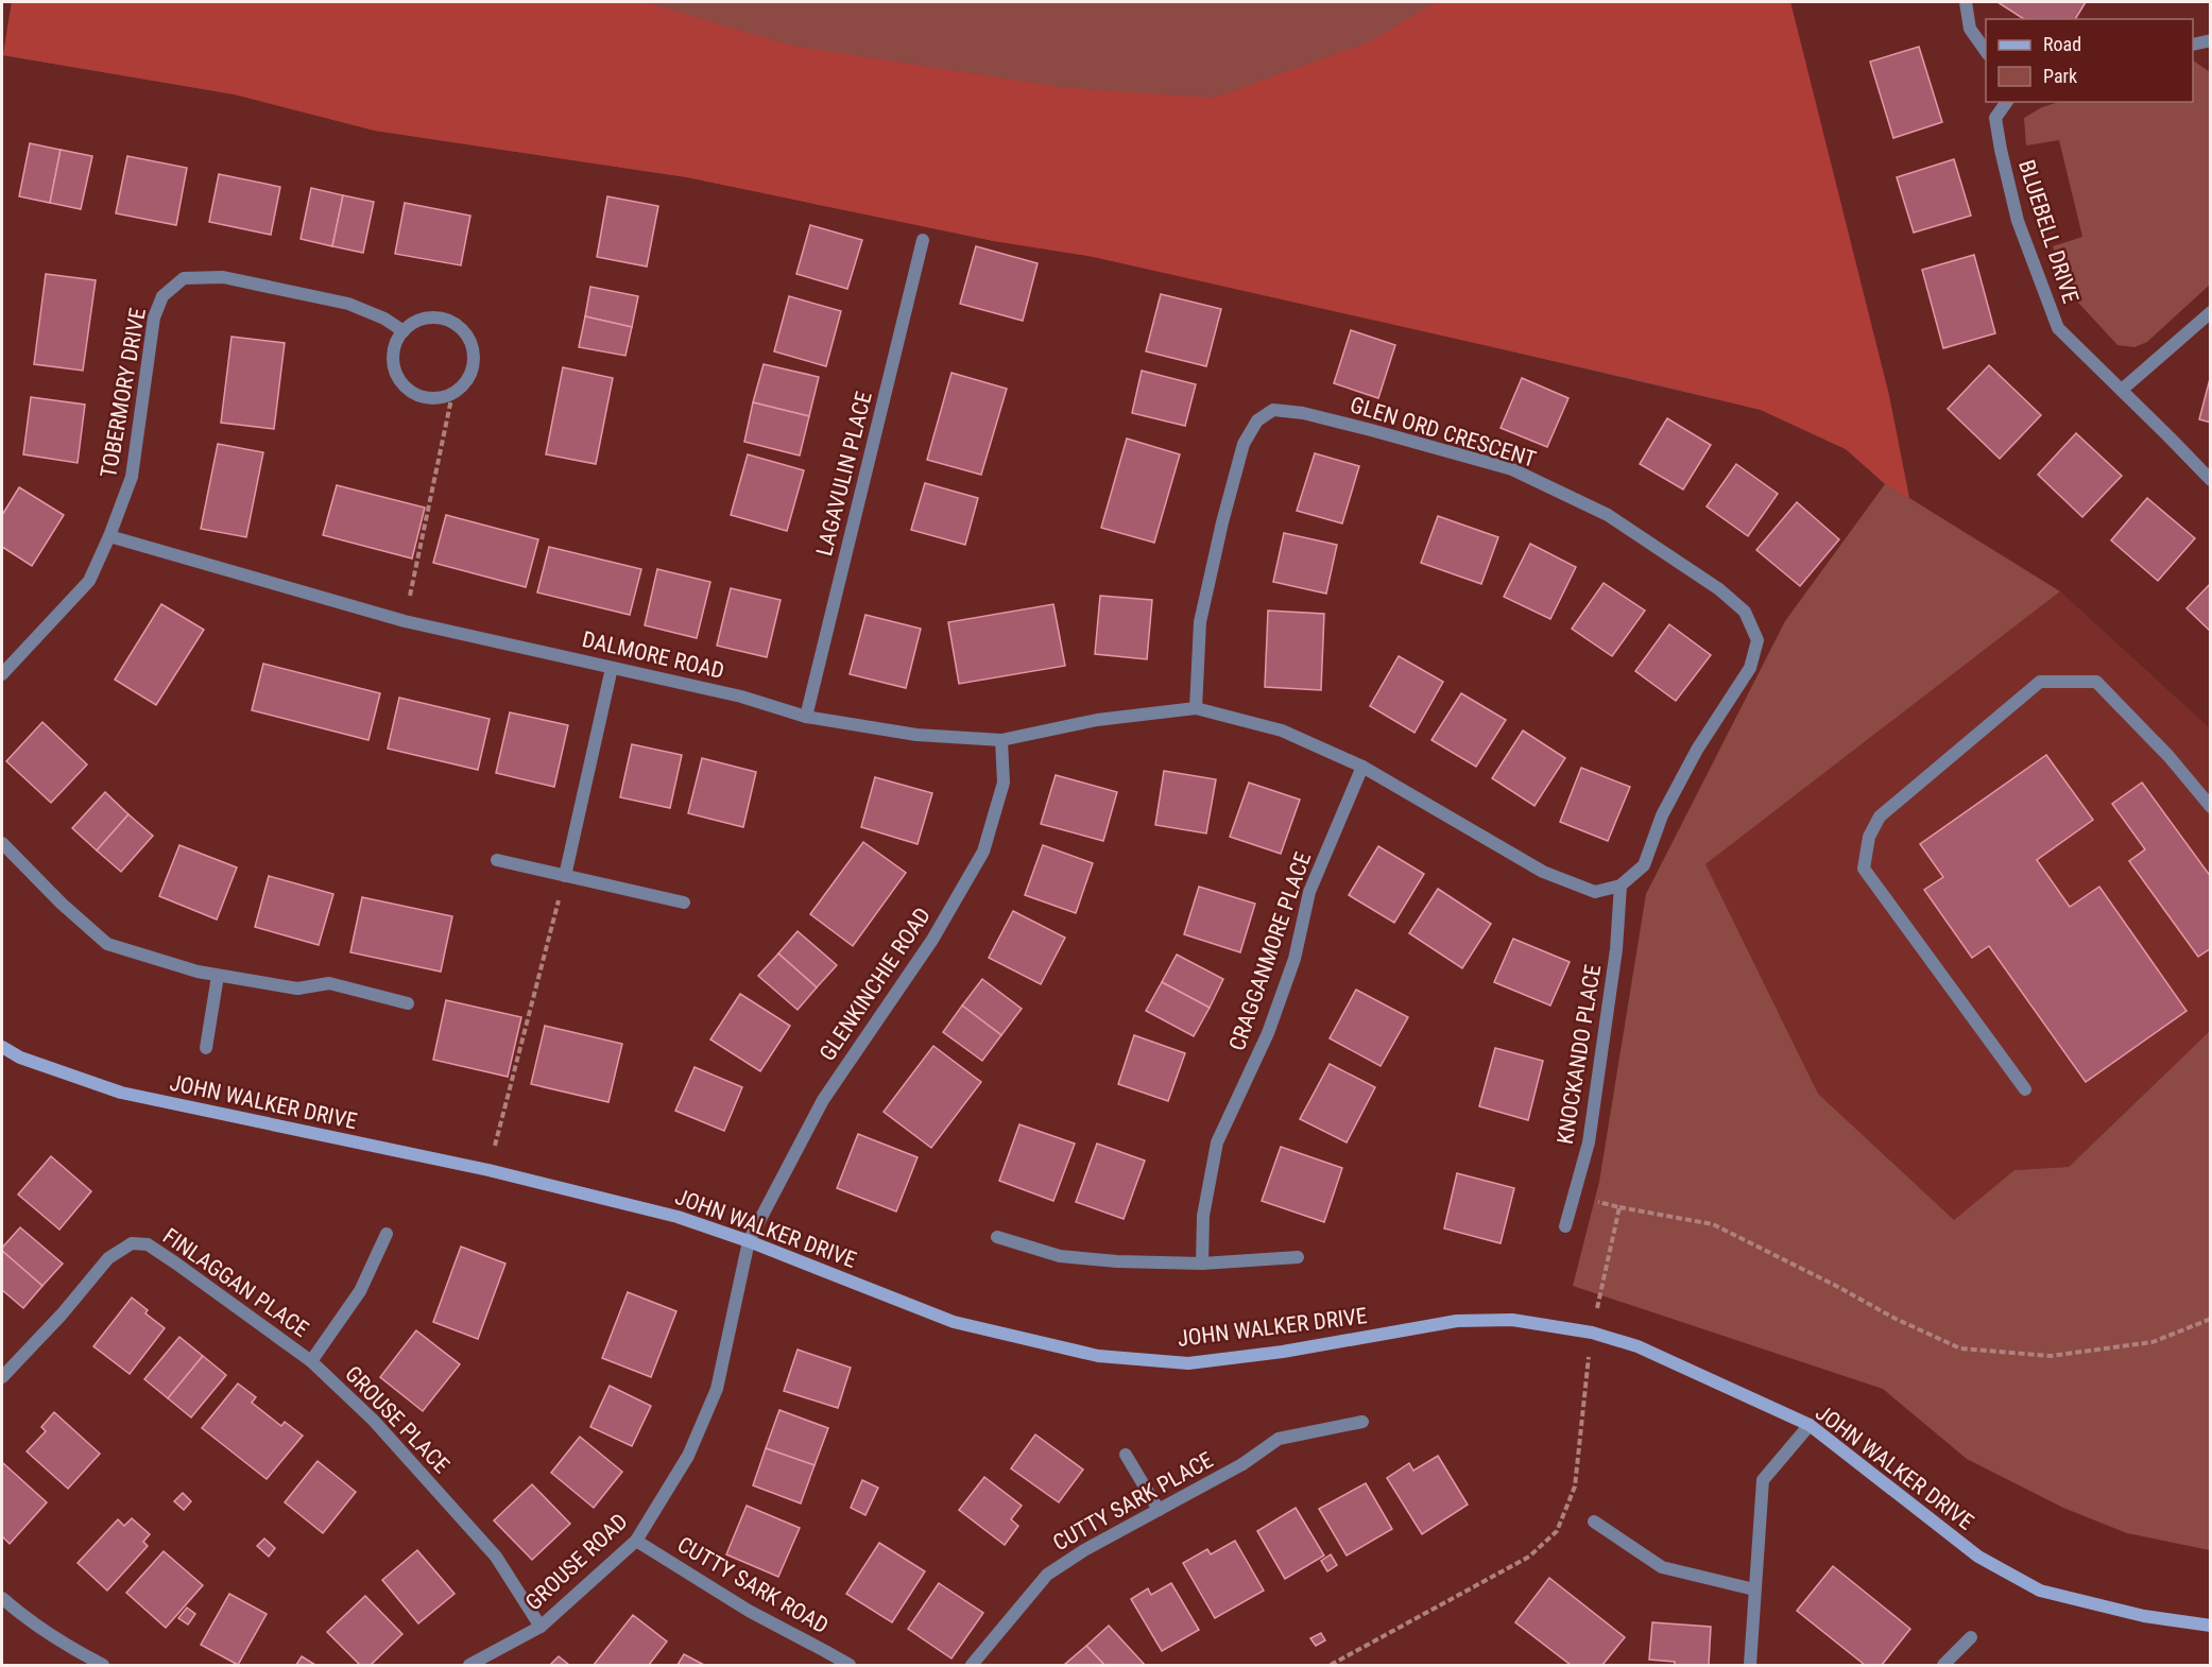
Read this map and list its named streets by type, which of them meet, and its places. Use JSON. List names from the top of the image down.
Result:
{
  "streets": {
    "street": [
      "BLUEBELL DRIVE",
      "TOBERMORY DRIVE",
      "GLEN ORD CRESCENT",
      "LAGAVULIN PLACE",
      "DALMORE ROAD",
      "CRAGGANMORE PLACE",
      "GLENKINCHIE ROAD",
      "KNOCKANDO PLACE",
      "JOHN WALKER DRIVE",
      "FINLAGGAN PLACE",
      "GROUSE PLACE",
      "CUTTY SARK PLACE",
      "GROUSE ROAD",
      "CUTTY SARK ROAD"
    ]
  },
  "crossings": [
    ["TOBERMORY DRIVE", "DALMORE ROAD"],
    ["GLEN ORD CRESCENT", "DALMORE ROAD"],
    ["GLEN ORD CRESCENT", "KNOCKANDO PLACE"],
    ["LAGAVULIN PLACE", "DALMORE ROAD"],
    ["DALMORE ROAD", "GLENKINCHIE ROAD"],
    ["GLENKINCHIE ROAD", "JOHN WALKER DRIVE"],
    ["GLENKINCHIE ROAD", "GROUSE ROAD"],
    ["JOHN WALKER DRIVE", "GROUSE ROAD"],
    ["FINLAGGAN PLACE", "GROUSE PLACE"],
    ["GROUSE PLACE", "GROUSE ROAD"],
    ["GROUSE ROAD", "CUTTY SARK ROAD"]
  ],
  "legend": ["Road", "Park"]
}
